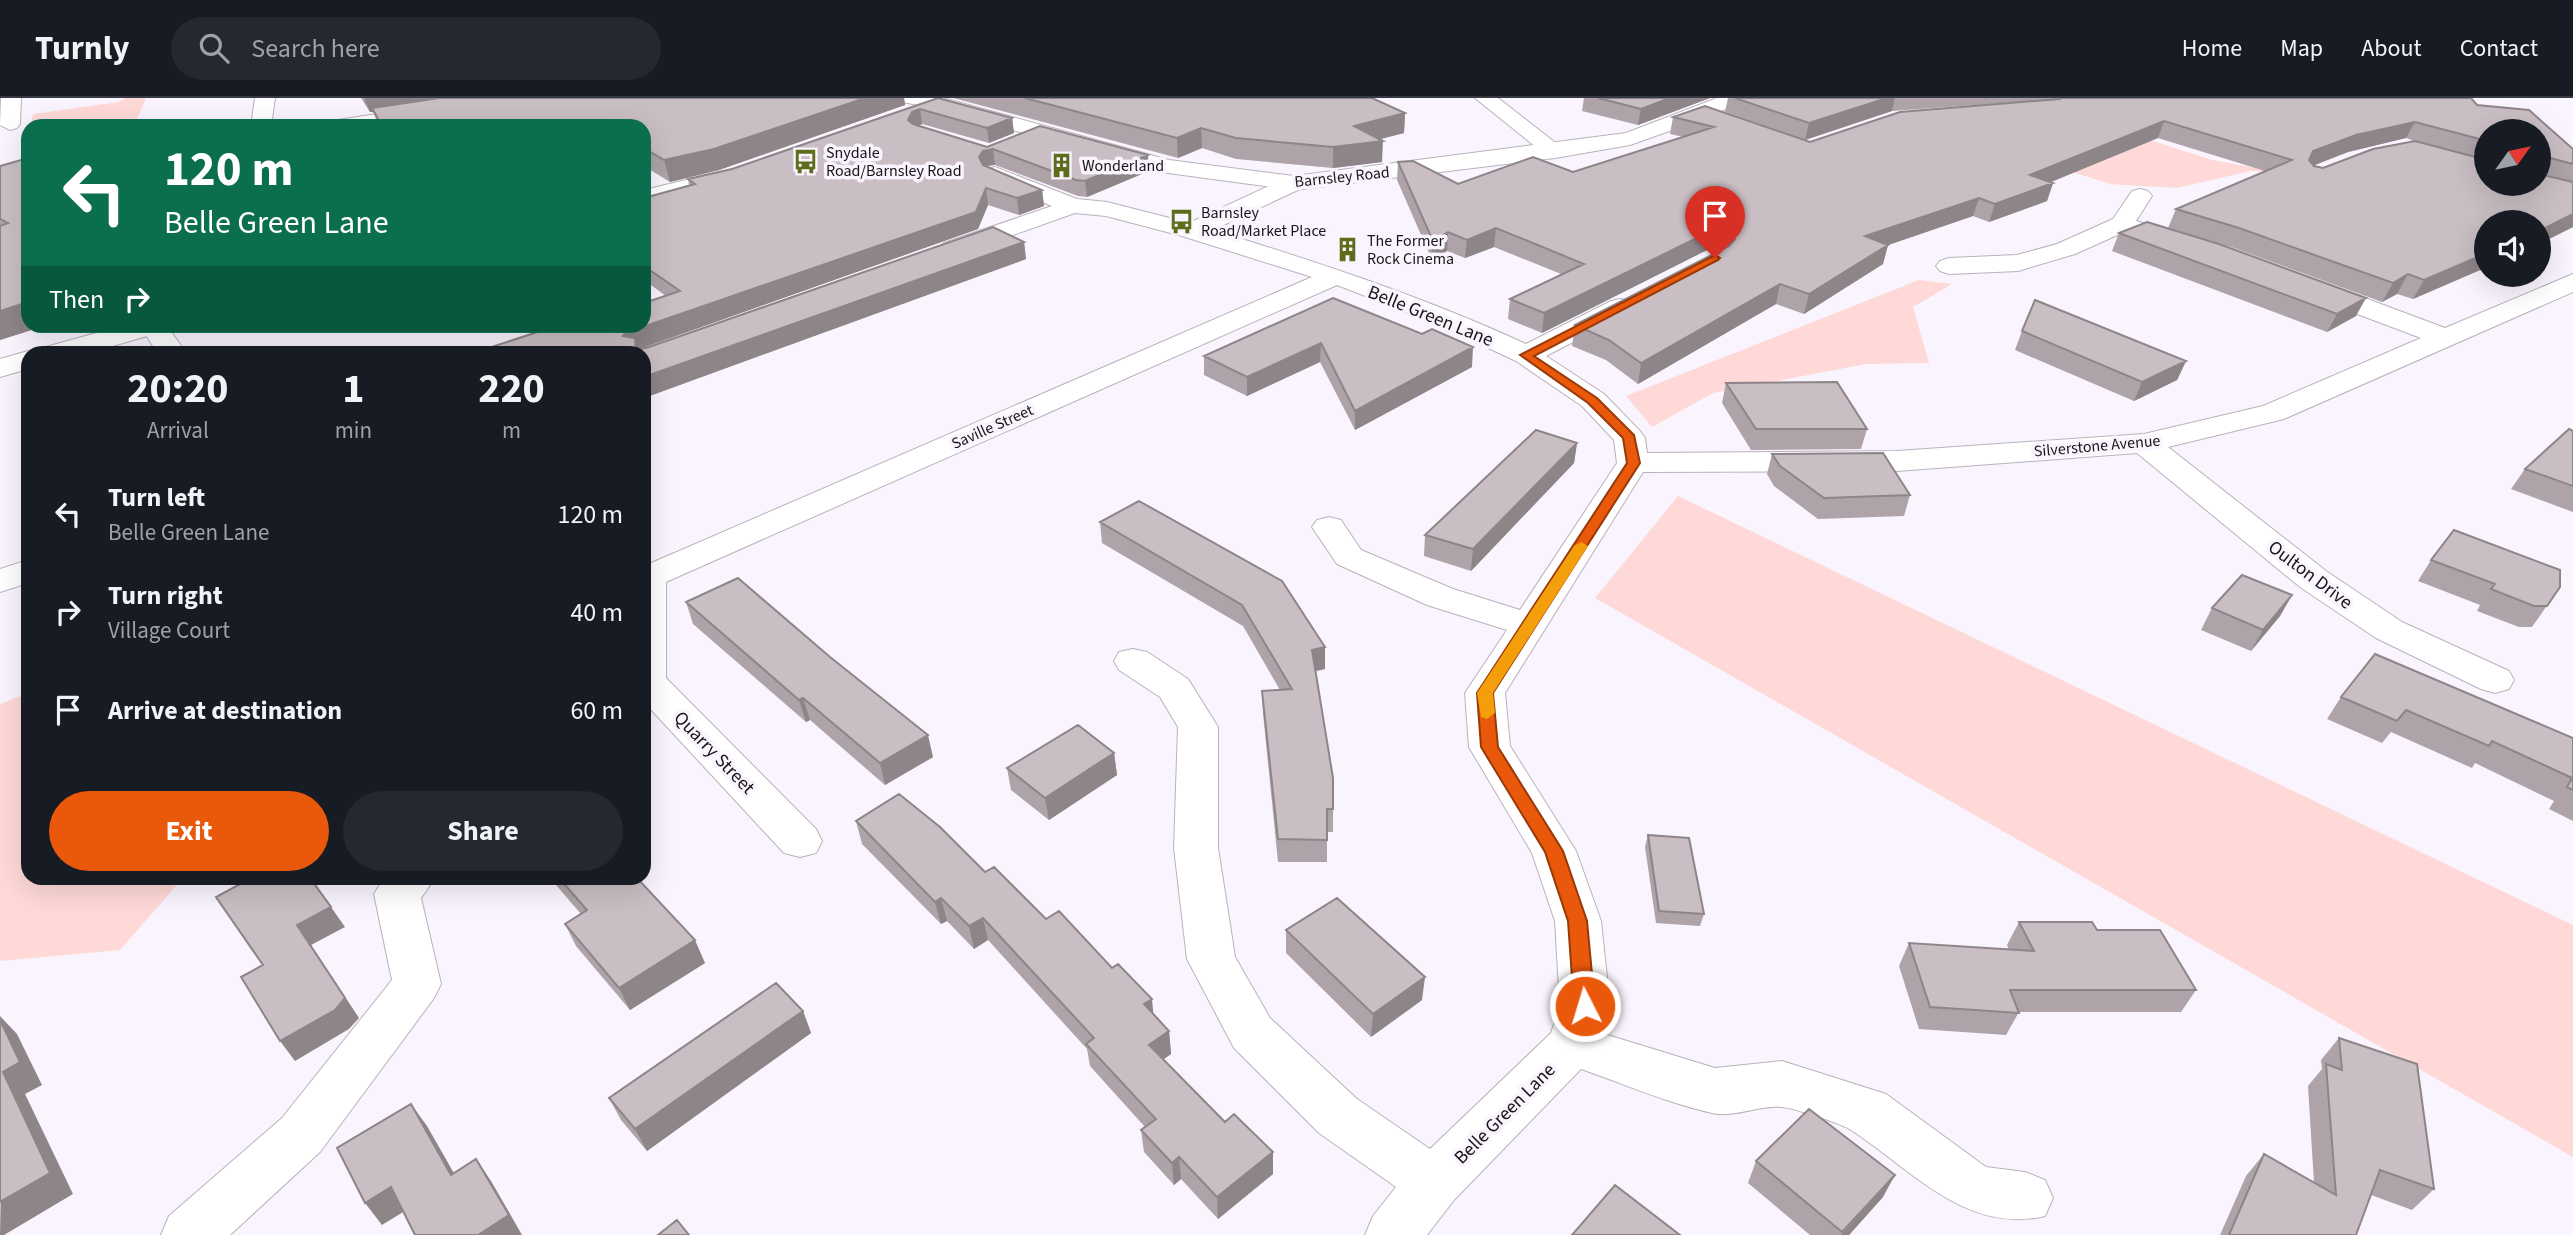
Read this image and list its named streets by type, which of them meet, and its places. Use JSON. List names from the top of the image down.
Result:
{
  "streets": {
    "street": [
      "Barnsley Road",
      "Belle Green Lane",
      "Saville Street",
      "Silverstone Avenue",
      "Oulton Drive",
      "Quarry Street"
    ]
  },
  "crossings": [
    ["Belle Green Lane", "Saville Street"],
    ["Belle Green Lane", "Silverstone Avenue"],
    ["Silverstone Avenue", "Oulton Drive"]
  ],
  "places": {
    "bus stop": ["Snydale Road/Barnsley Road", "Barnsley Road/Market Place"],
    "building": ["Wonderland", "The Former Rock Cinema"]
  },
  "north": "top right",
  "page": {
    "header": "Turnly",
    "search": "Search here",
    "nav": [
      "Home",
      "Map",
      "About",
      "Contact"
    ],
    "turn": ["120 m", "Belle Green Lane"],
    "then": "Then",
    "eta": [
      "20:20",
      "Arrival",
      "1",
      "min",
      "220",
      "m"
    ],
    "list": [
      {
        "name": "Turn left",
        "note": "Belle Green Lane",
        "value": "120 m"
      },
      {
        "name": "Turn right",
        "note": "Village Court",
        "value": "40 m"
      },
      {
        "name": "Arrive at destination",
        "value": "60 m"
      }
    ],
    "buttons": ["Exit", "Share"]
  }
}
